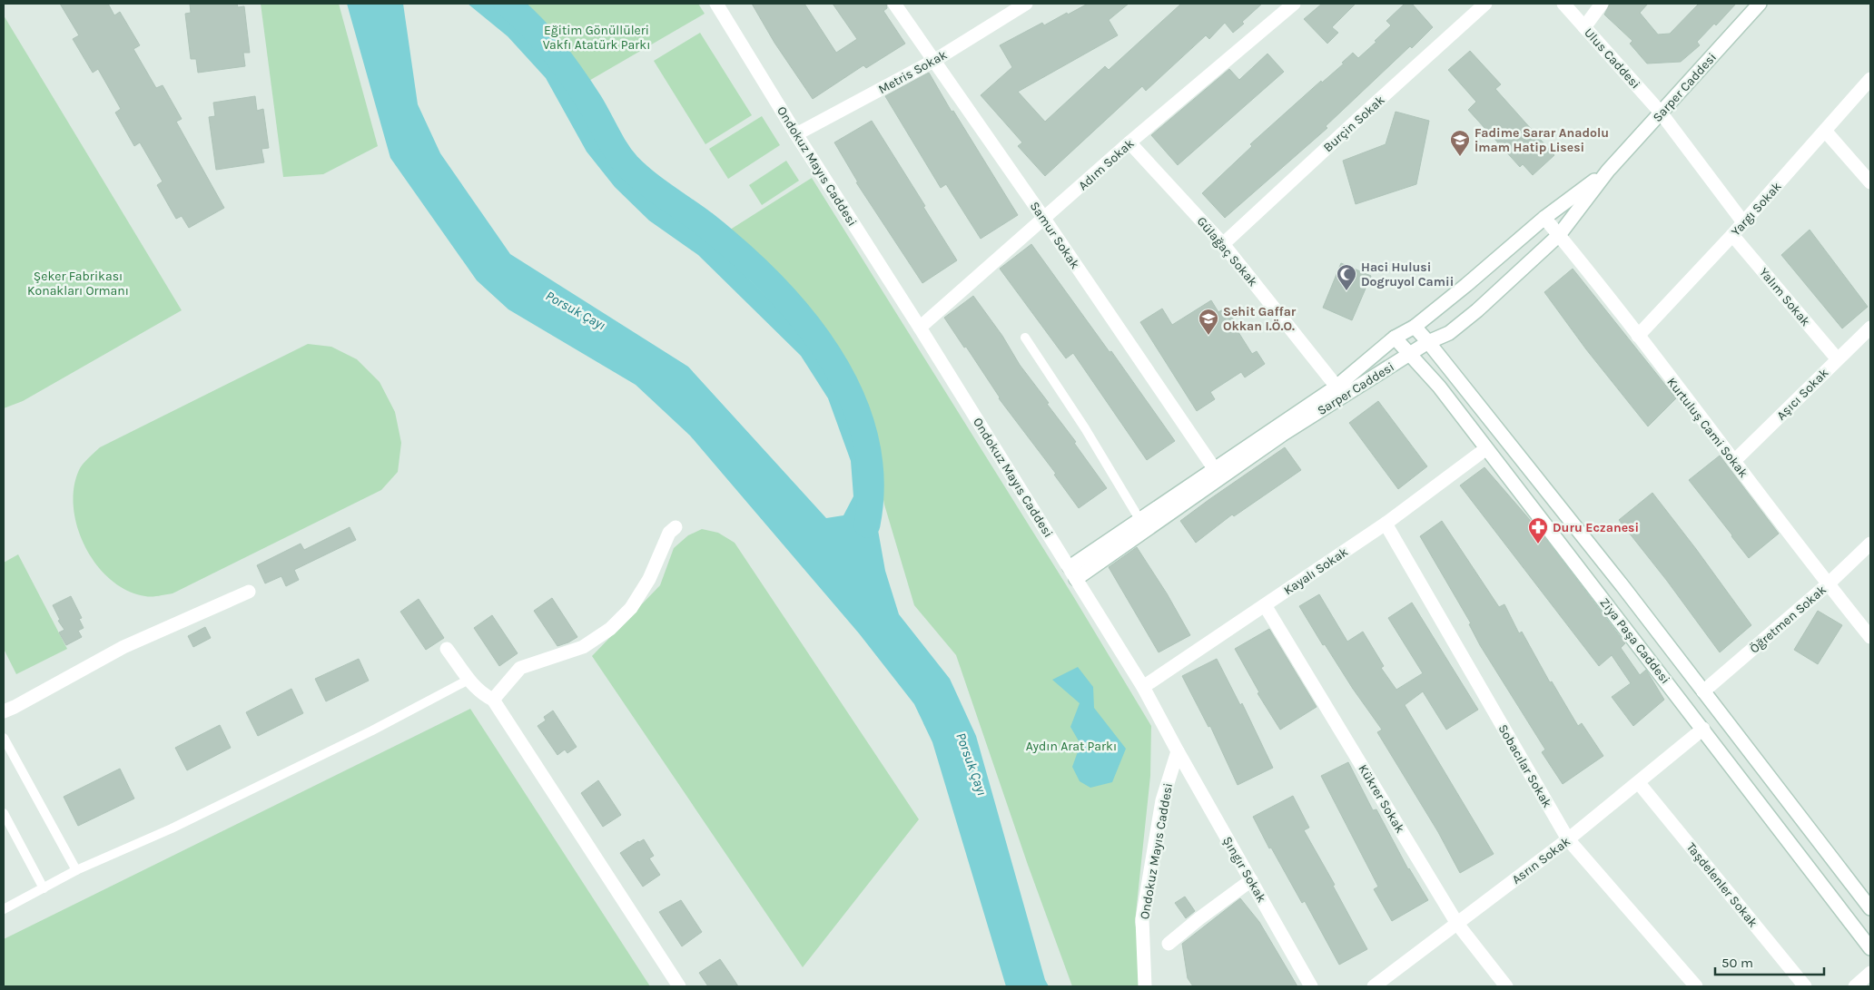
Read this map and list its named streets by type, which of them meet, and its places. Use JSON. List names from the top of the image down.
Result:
{
  "streets": {
    "street": [
      "Ulus Caddesi",
      "Metris Sokak",
      "Sarper Caddesi",
      "Burçin Sokak",
      "Adım Sokak",
      "Ondokuz Mayıs Caddesi",
      "Yargı Sokak",
      "Samur Sokak",
      "Gülağaç Sokak",
      "Yalım Sokak",
      "Aşıcı Sokak",
      "Kurtuluş Cami Sokak",
      "Kayalı Sokak",
      "Öğretmen Sokak",
      "Ziya Paşa Caddesi",
      "Sobacılar Sokak",
      "Kükrer Sokak",
      "Asrın Sokak",
      "Şıngır Sokak",
      "Taşdelenler Sokak"
    ]
  },
  "crossings": [
    ["Ulus Caddesi", "Sarper Caddesi"],
    ["Ulus Caddesi", "Yargı Sokak"],
    ["Metris Sokak", "Ondokuz Mayıs Caddesi"],
    ["Metris Sokak", "Samur Sokak"],
    ["Sarper Caddesi", "Ondokuz Mayıs Caddesi"],
    ["Sarper Caddesi", "Samur Sokak"],
    ["Sarper Caddesi", "Gülağaç Sokak"],
    ["Sarper Caddesi", "Kurtuluş Cami Sokak"],
    ["Sarper Caddesi", "Ziya Paşa Caddesi"],
    ["Burçin Sokak", "Gülağaç Sokak"],
    ["Adım Sokak", "Ondokuz Mayıs Caddesi"],
    ["Adım Sokak", "Samur Sokak"],
    ["Adım Sokak", "Gülağaç Sokak"],
    ["Ondokuz Mayıs Caddesi", "Kayalı Sokak"],
    ["Ondokuz Mayıs Caddesi", "Şıngır Sokak"],
    ["Yargı Sokak", "Yalım Sokak"],
    ["Yargı Sokak", "Kurtuluş Cami Sokak"],
    ["Yalım Sokak", "Aşıcı Sokak"],
    ["Aşıcı Sokak", "Kurtuluş Cami Sokak"],
    ["Kurtuluş Cami Sokak", "Öğretmen Sokak"],
    ["Kayalı Sokak", "Ziya Paşa Caddesi"],
    ["Kayalı Sokak", "Sobacılar Sokak"],
    ["Kayalı Sokak", "Kükrer Sokak"],
    ["Öğretmen Sokak", "Ziya Paşa Caddesi"],
    ["Ziya Paşa Caddesi", "Asrın Sokak"],
    ["Sobacılar Sokak", "Asrın Sokak"],
    ["Kükrer Sokak", "Asrın Sokak"],
    ["Asrın Sokak", "Taşdelenler Sokak"]
  ],
  "water": ["Porsuk Çayı"],
  "parks": ["Eğitim Gönüllüleri Vakfı Atatürk Parkı", "Şeker Fabrikası Konakları Ormanı", "Aydın Arat Parkı"],
  "places": {
    "school or university": ["Fadime Sarar Anadolu İmam Hatip Lisesi", "Sehit Gaffar Okkan I.Ö.O."],
    "mosque": ["Haci Hulusi Dogruyol Camii"],
    "pharmacy": ["Duru Eczanesi"]
  },
  "scale_bar": "50 m"
}
